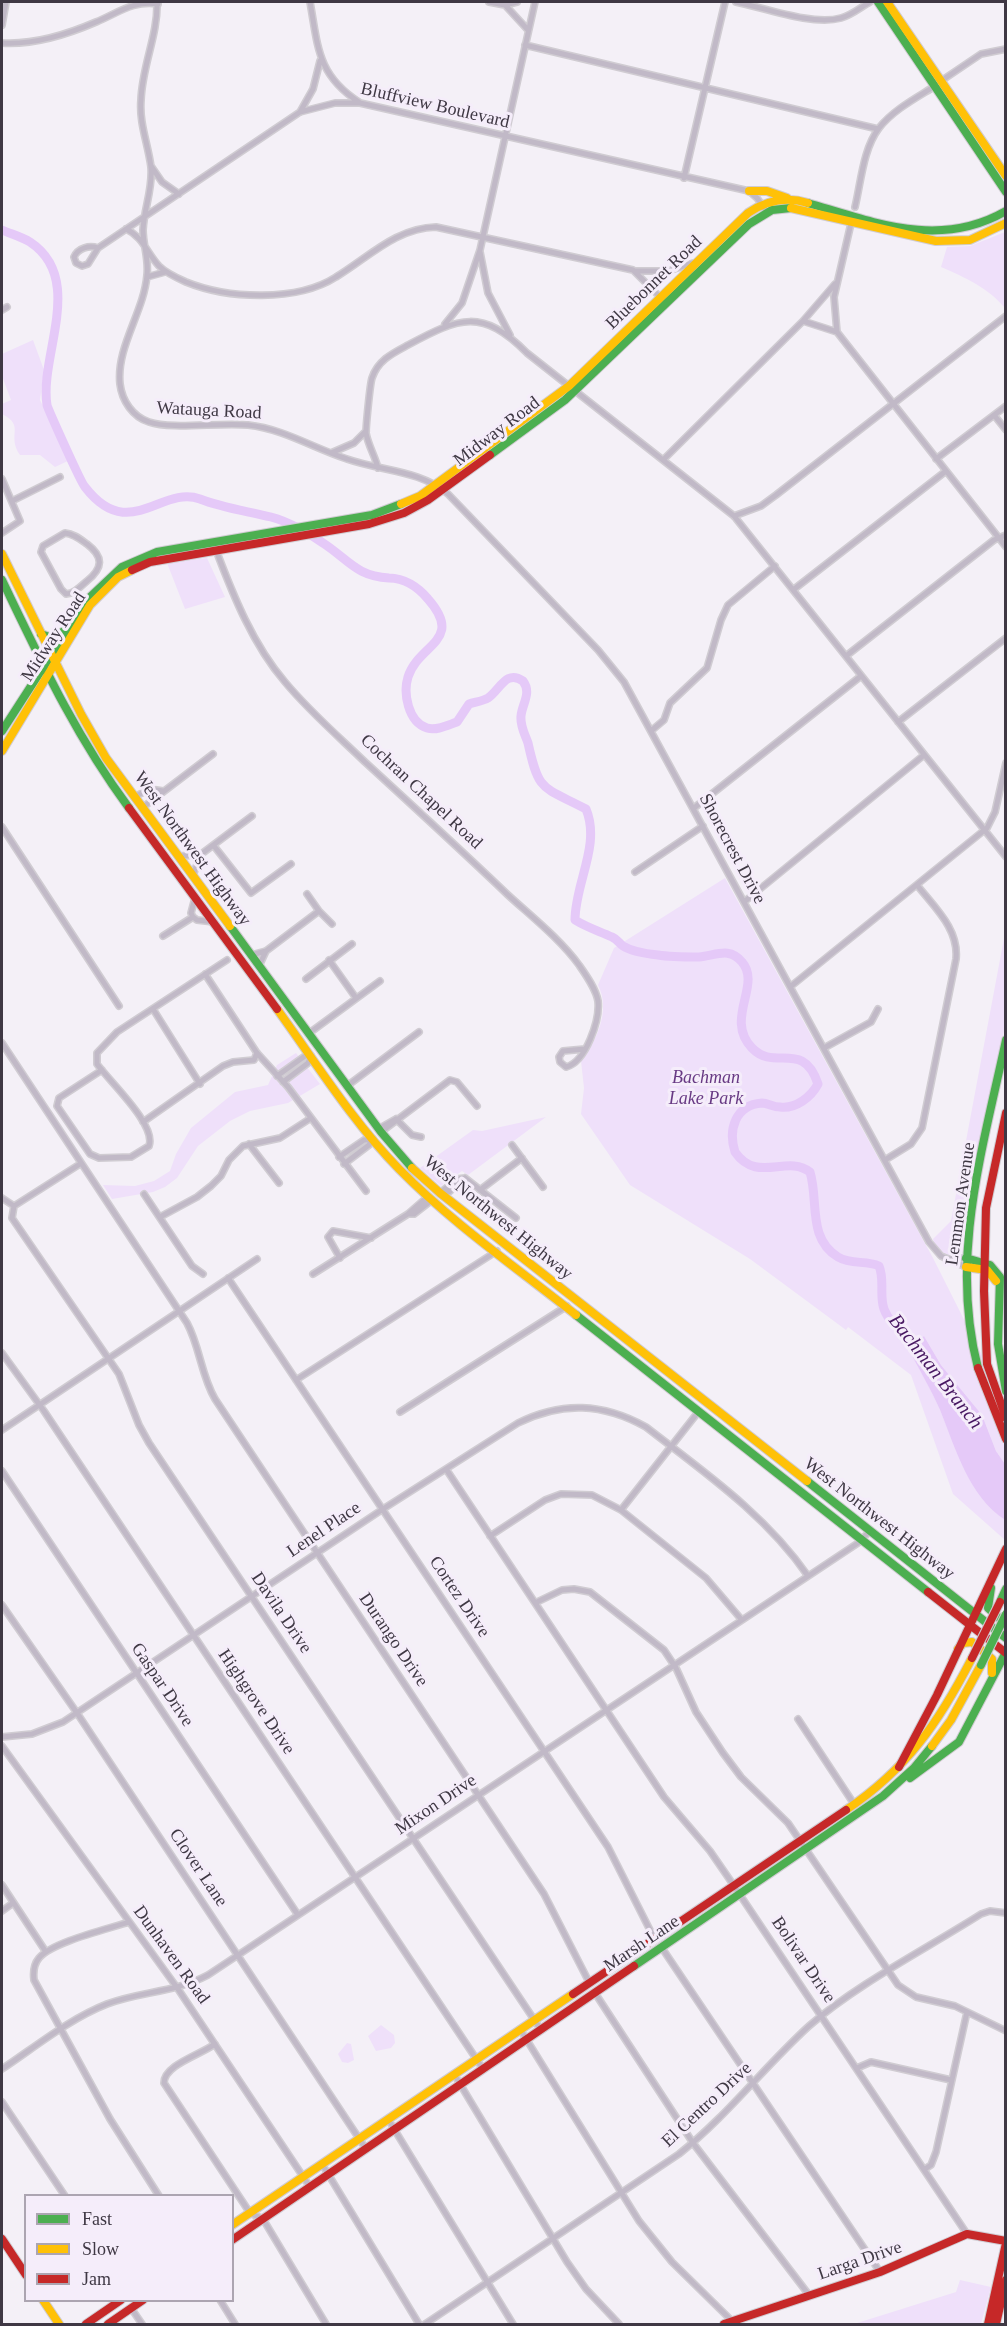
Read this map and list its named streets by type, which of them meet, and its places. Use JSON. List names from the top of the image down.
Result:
{
  "streets": {
    "main road": [
      "Bluebonnet Road",
      "Midway Road",
      "West Northwest Highway",
      "Shorecrest Drive",
      "Lemmon Avenue",
      "Marsh Lane",
      "Larga Drive"
    ],
    "street": [
      "Bluffview Boulevard",
      "Watauga Road",
      "Cochran Chapel Road",
      "Lenel Place",
      "Cortez Drive",
      "Davila Drive",
      "Durango Drive",
      "Gaspar Drive",
      "Highgrove Drive",
      "Mixon Drive",
      "Clover Lane",
      "Dunhaven Road",
      "Bolivar Drive",
      "El Centro Drive"
    ]
  },
  "crossings": [
    ["Bluffview Boulevard", "Watauga Road"],
    ["Bluebonnet Road", "Midway Road"],
    ["Watauga Road", "Midway Road"],
    ["Watauga Road", "Shorecrest Drive"],
    ["Midway Road", "Cochran Chapel Road"],
    ["Midway Road", "West Northwest Highway"],
    ["Midway Road", "Shorecrest Drive"],
    ["West Northwest Highway", "Mixon Drive"],
    ["Shorecrest Drive", "Lemmon Avenue"],
    ["Lenel Place", "Cortez Drive"],
    ["Lenel Place", "Davila Drive"],
    ["Lenel Place", "Durango Drive"],
    ["Lenel Place", "Gaspar Drive"],
    ["Lenel Place", "Highgrove Drive"],
    ["Lenel Place", "Mixon Drive"],
    ["Lenel Place", "Clover Lane"],
    ["Lenel Place", "Bolivar Drive"],
    ["Cortez Drive", "Mixon Drive"],
    ["Cortez Drive", "Marsh Lane"],
    ["Davila Drive", "Mixon Drive"],
    ["Davila Drive", "Marsh Lane"],
    ["Durango Drive", "Mixon Drive"],
    ["Durango Drive", "Marsh Lane"],
    ["Gaspar Drive", "Mixon Drive"],
    ["Highgrove Drive", "Mixon Drive"],
    ["Highgrove Drive", "Marsh Lane"],
    ["Mixon Drive", "Clover Lane"],
    ["Mixon Drive", "Dunhaven Road"],
    ["Mixon Drive", "Bolivar Drive"],
    ["Clover Lane", "Marsh Lane"],
    ["Marsh Lane", "Dunhaven Road"],
    ["Marsh Lane", "Bolivar Drive"],
    ["Bolivar Drive", "El Centro Drive"],
    ["Bolivar Drive", "Larga Drive"]
  ],
  "water": ["Bachman Branch"],
  "parks": ["Bachman Lake Park"],
  "legend": ["Fast", "Slow", "Jam"]
}
